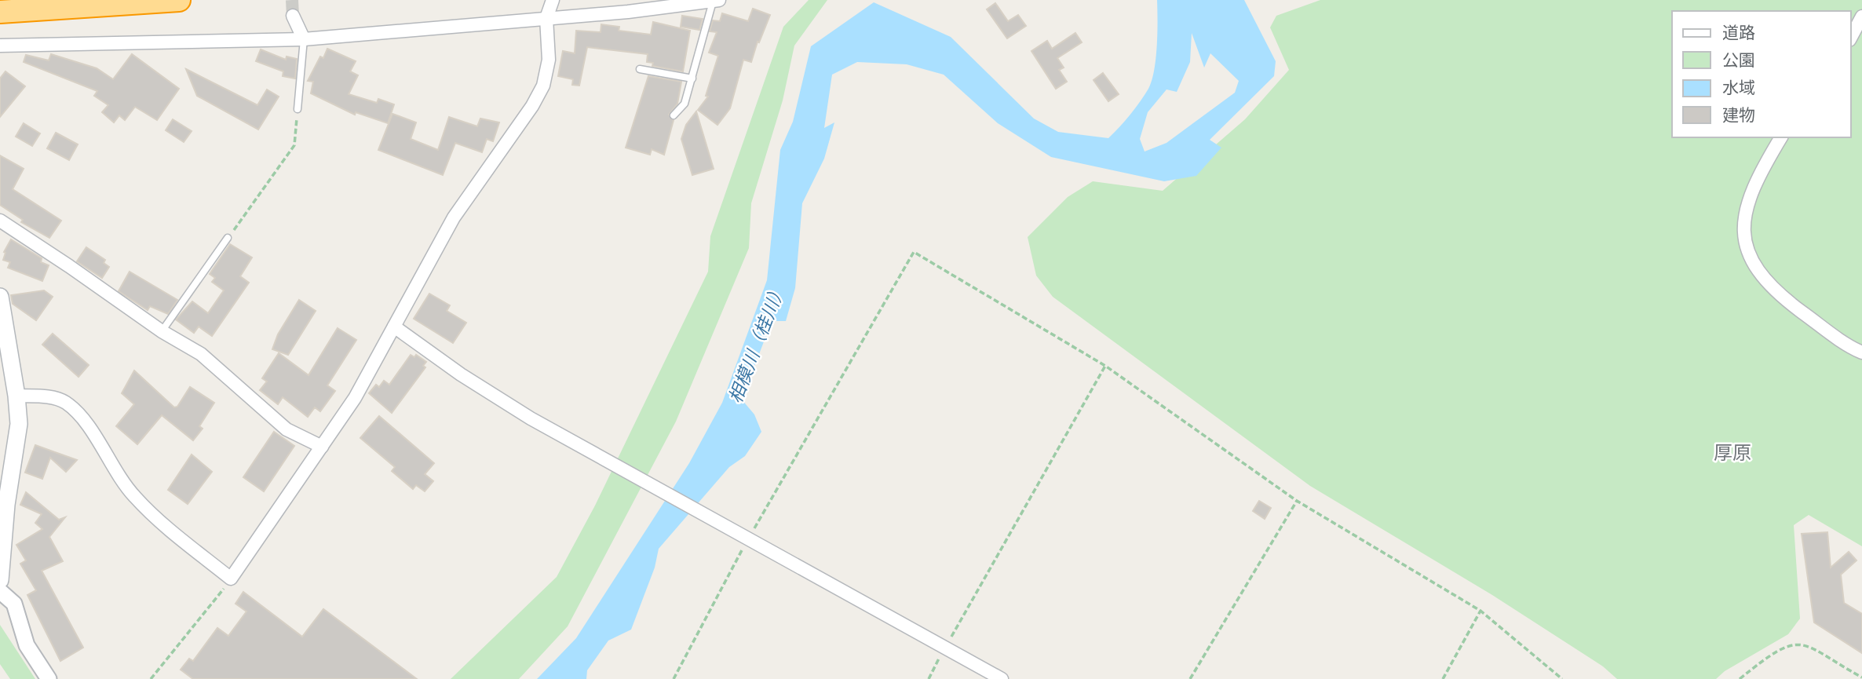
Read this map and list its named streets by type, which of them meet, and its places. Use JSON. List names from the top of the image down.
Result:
{
  "districts": ["厚原"],
  "water": ["相模川（桂川）"],
  "legend": [
    "道路",
    "公園",
    "水域",
    "建物"
  ]
}
